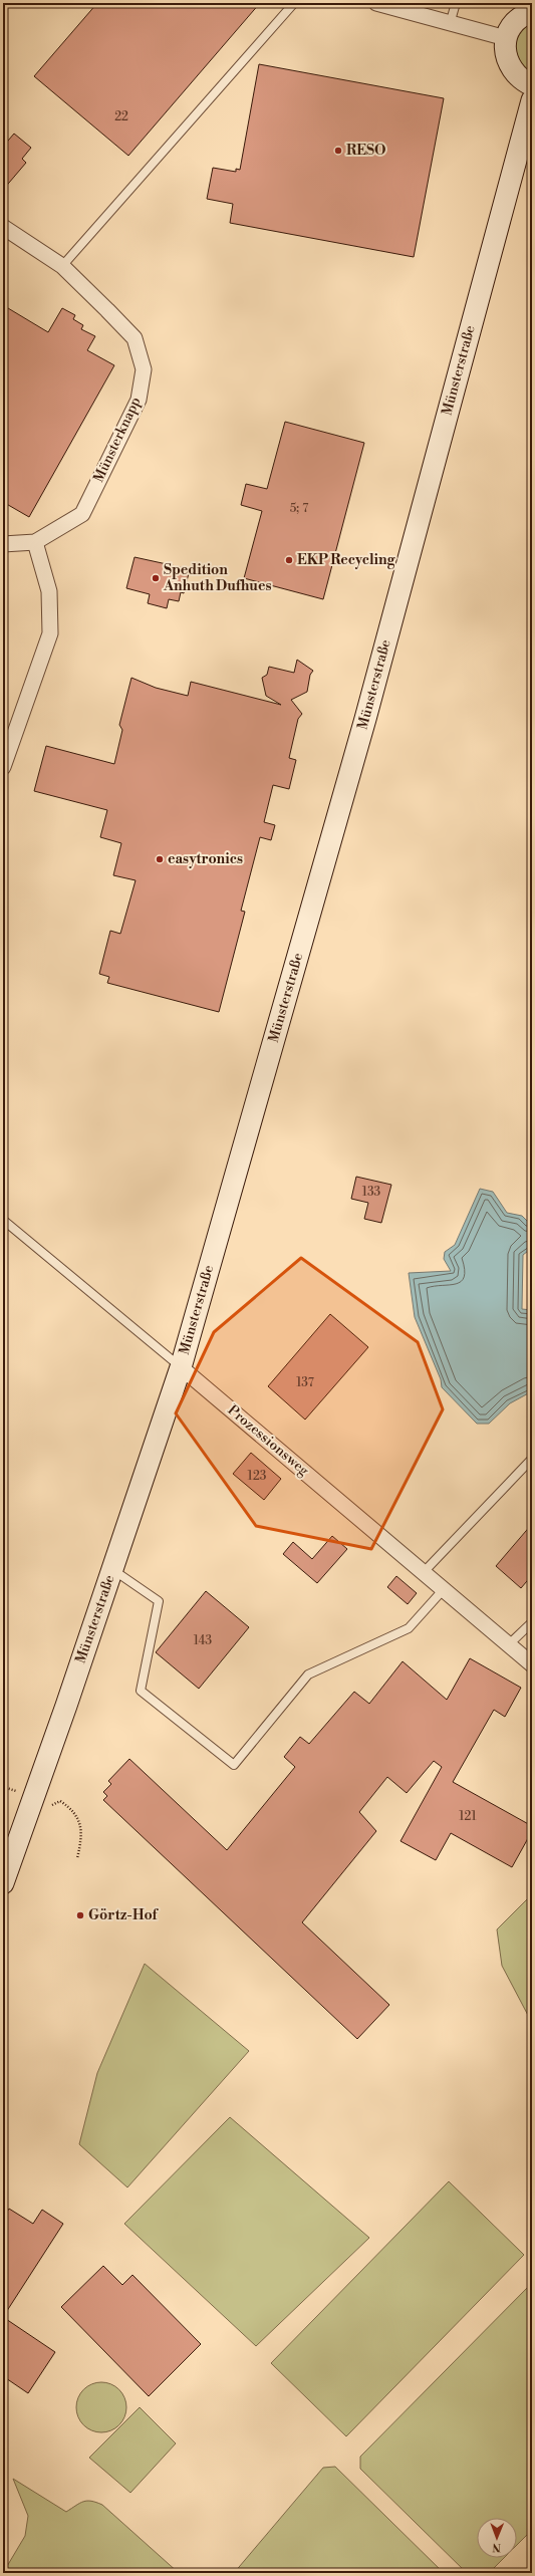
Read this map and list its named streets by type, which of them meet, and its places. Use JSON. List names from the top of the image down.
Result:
{
  "streets": {
    "main road": ["Münsterstraße"],
    "street": ["Münsterknapp", "Prozessionsweg"]
  },
  "crossings": [
    ["Münsterstraße", "Prozessionsweg"]
  ],
  "places": [
    "RESO",
    "EKP Recycling",
    "Spedition Anhuth Dufhues",
    "easytronics",
    "Görtz-Hof"
  ],
  "house_numbers": [
    "22",
    "5; 7",
    "133",
    "137",
    "123",
    "143",
    "121"
  ],
  "north": "bottom"
}
